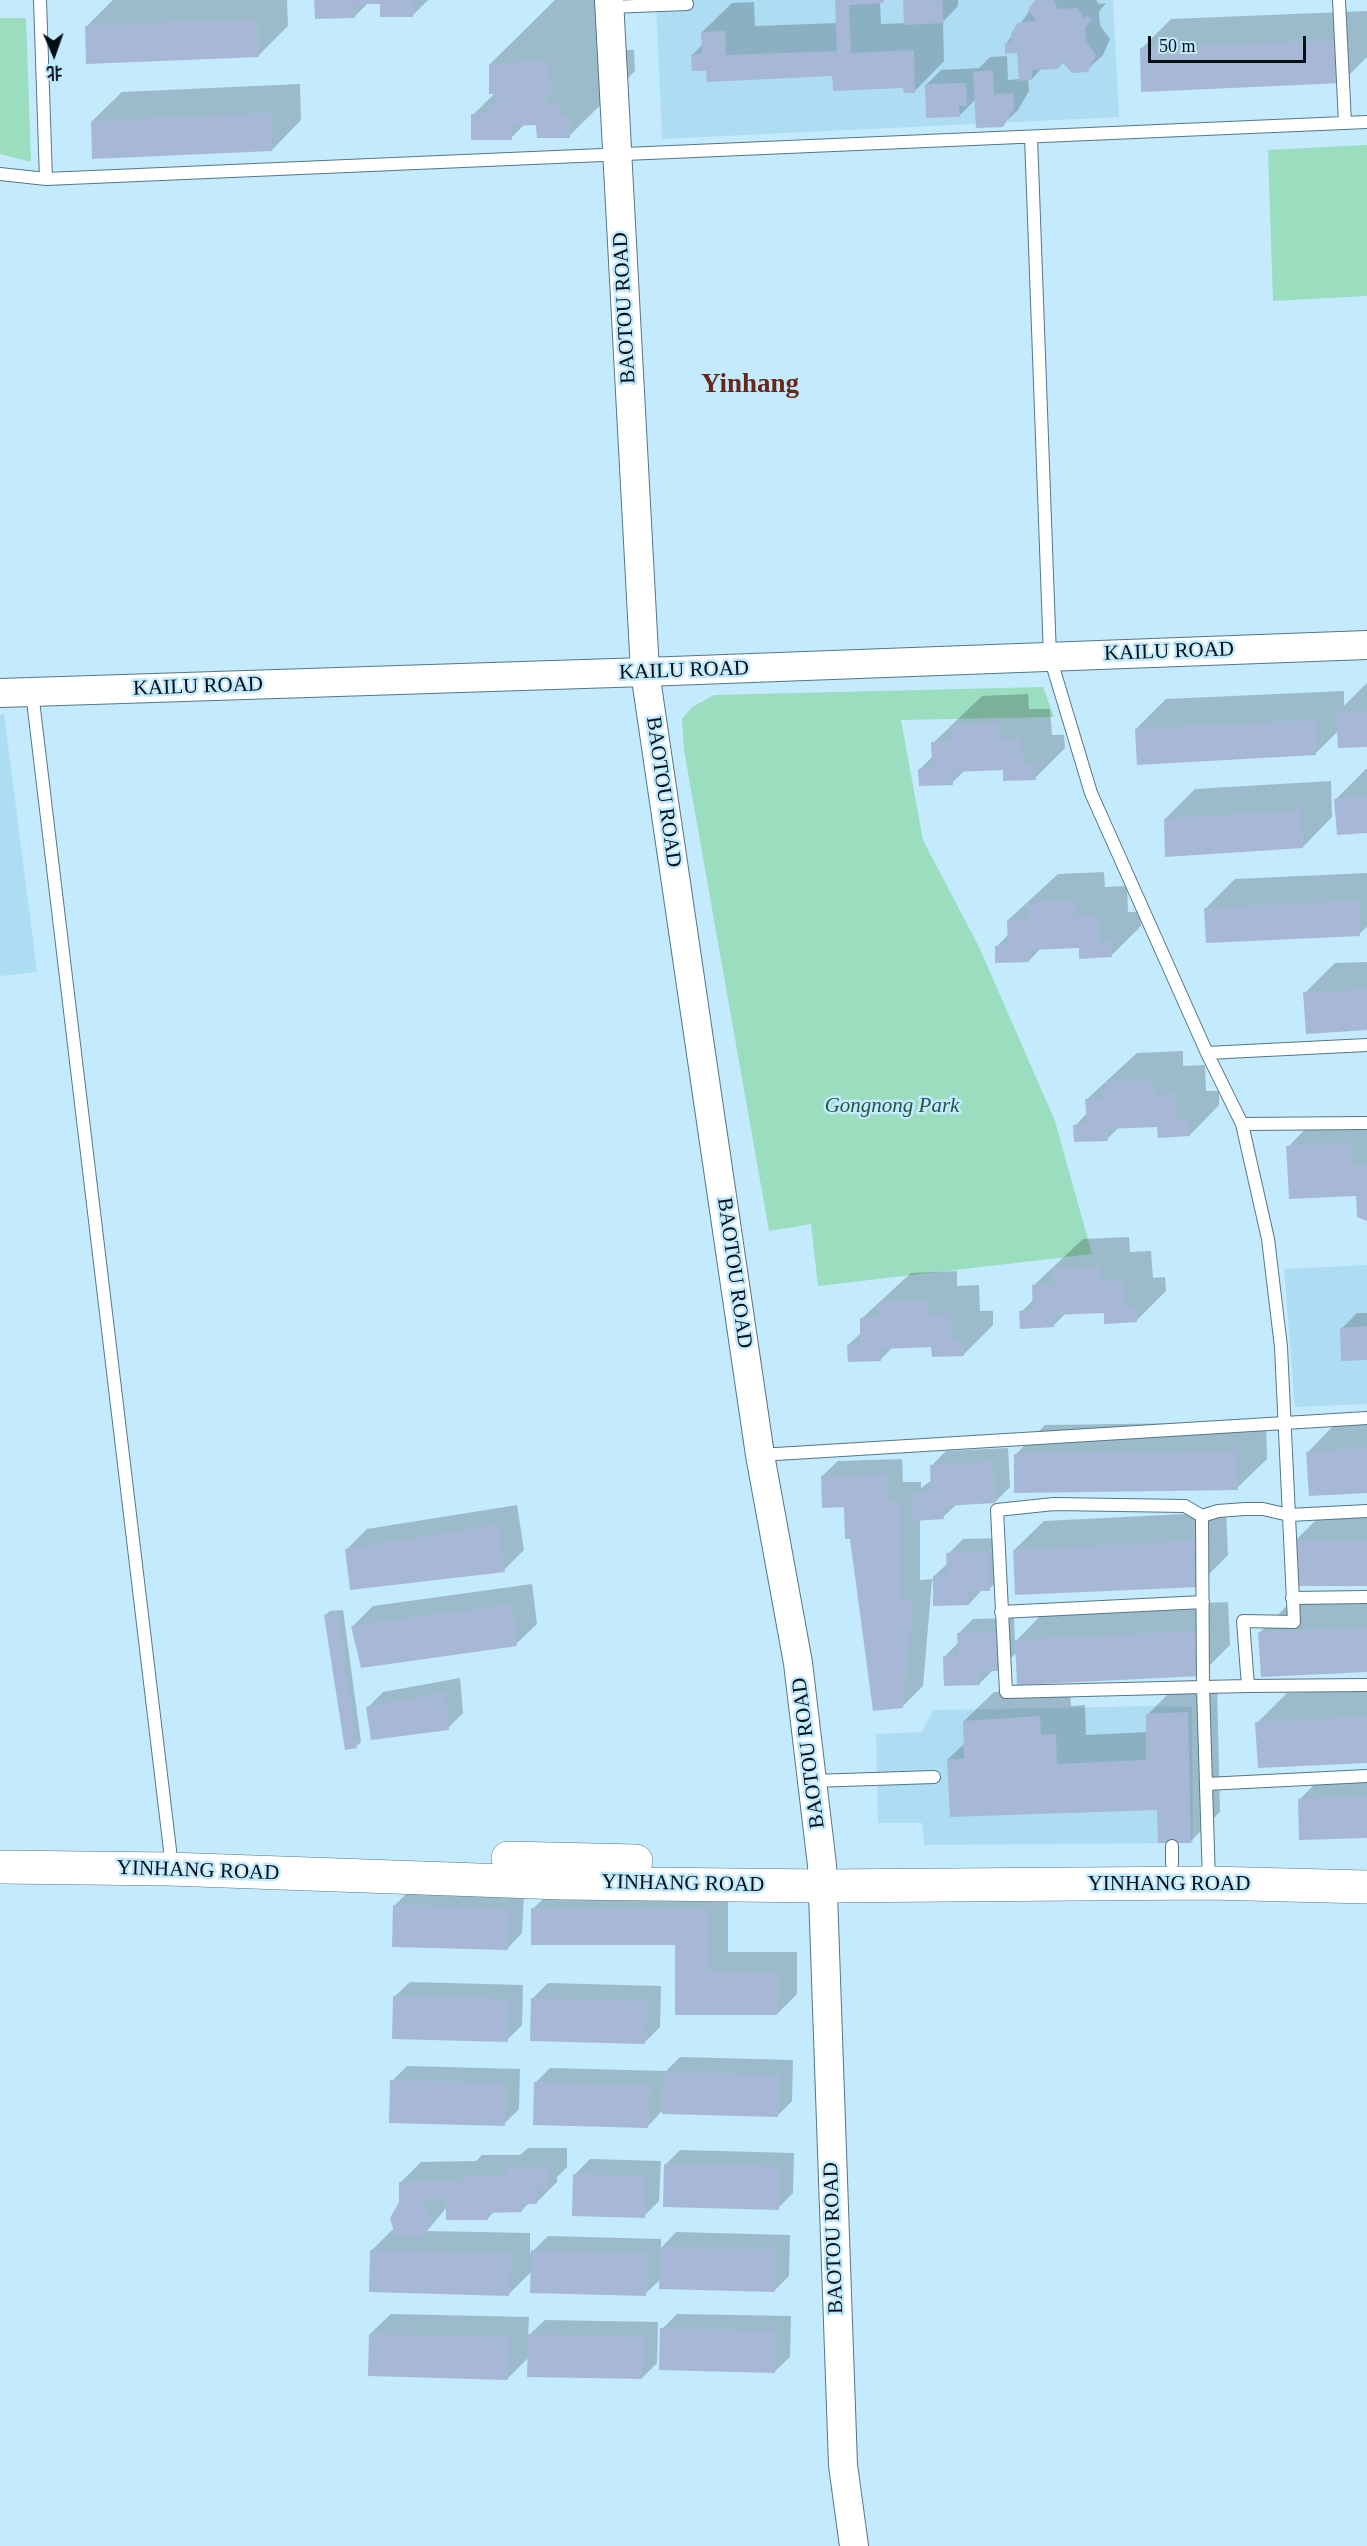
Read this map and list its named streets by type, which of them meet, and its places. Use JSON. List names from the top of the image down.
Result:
{
  "streets": {
    "main road": ["YINHANG ROAD"],
    "street": ["BAOTOU ROAD", "KAILU ROAD"]
  },
  "crossings": [
    ["BAOTOU ROAD", "KAILU ROAD"],
    ["BAOTOU ROAD", "YINHANG ROAD"]
  ],
  "districts": ["Yinhang"],
  "parks": ["Gongnong Park"],
  "scale_bar": "50 m",
  "north": "bottom"
}
